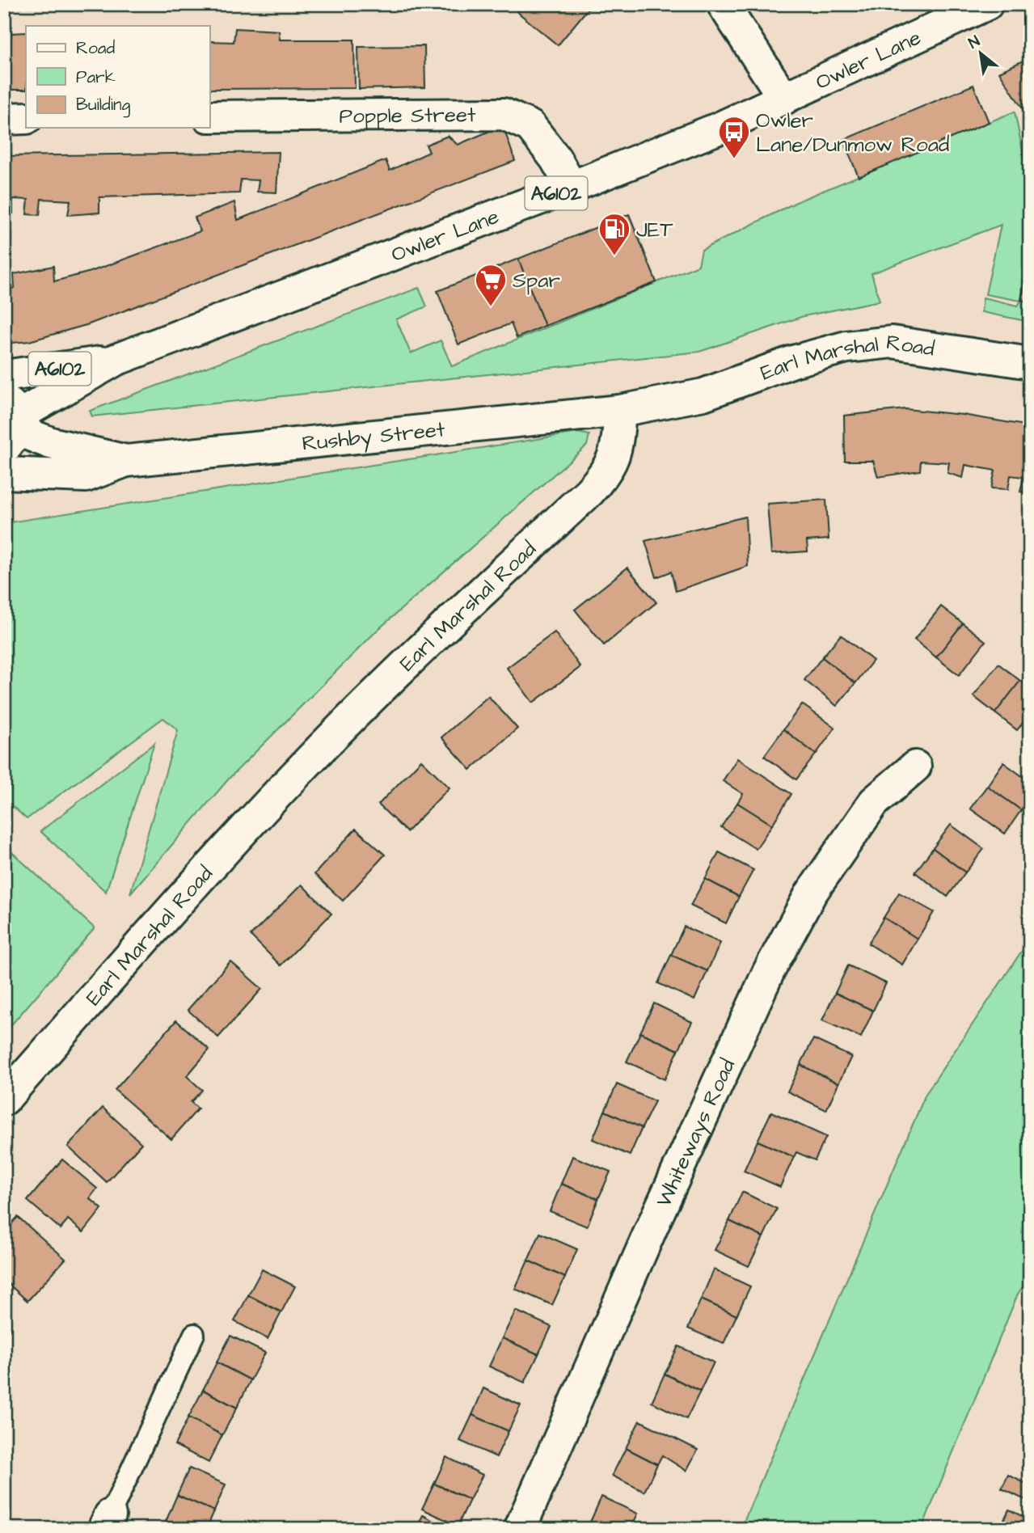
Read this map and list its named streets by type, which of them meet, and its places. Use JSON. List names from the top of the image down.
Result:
{
  "streets": {
    "street": [
      "Owler Lane",
      "Popple Street",
      "A6102",
      "Earl Marshal Road",
      "Rushby Street",
      "Whiteways Road"
    ]
  },
  "crossings": [
    ["Owler Lane", "Popple Street"],
    ["Owler Lane", "Rushby Street"],
    ["Earl Marshal Road", "Rushby Street"]
  ],
  "places": {
    "bus stop": ["Owler Lane/Dunmow Road"],
    "fuel station": ["JET"],
    "supermarket": ["Spar"]
  },
  "legend": ["Road", "Park", "Building"],
  "north": "top left"
}
